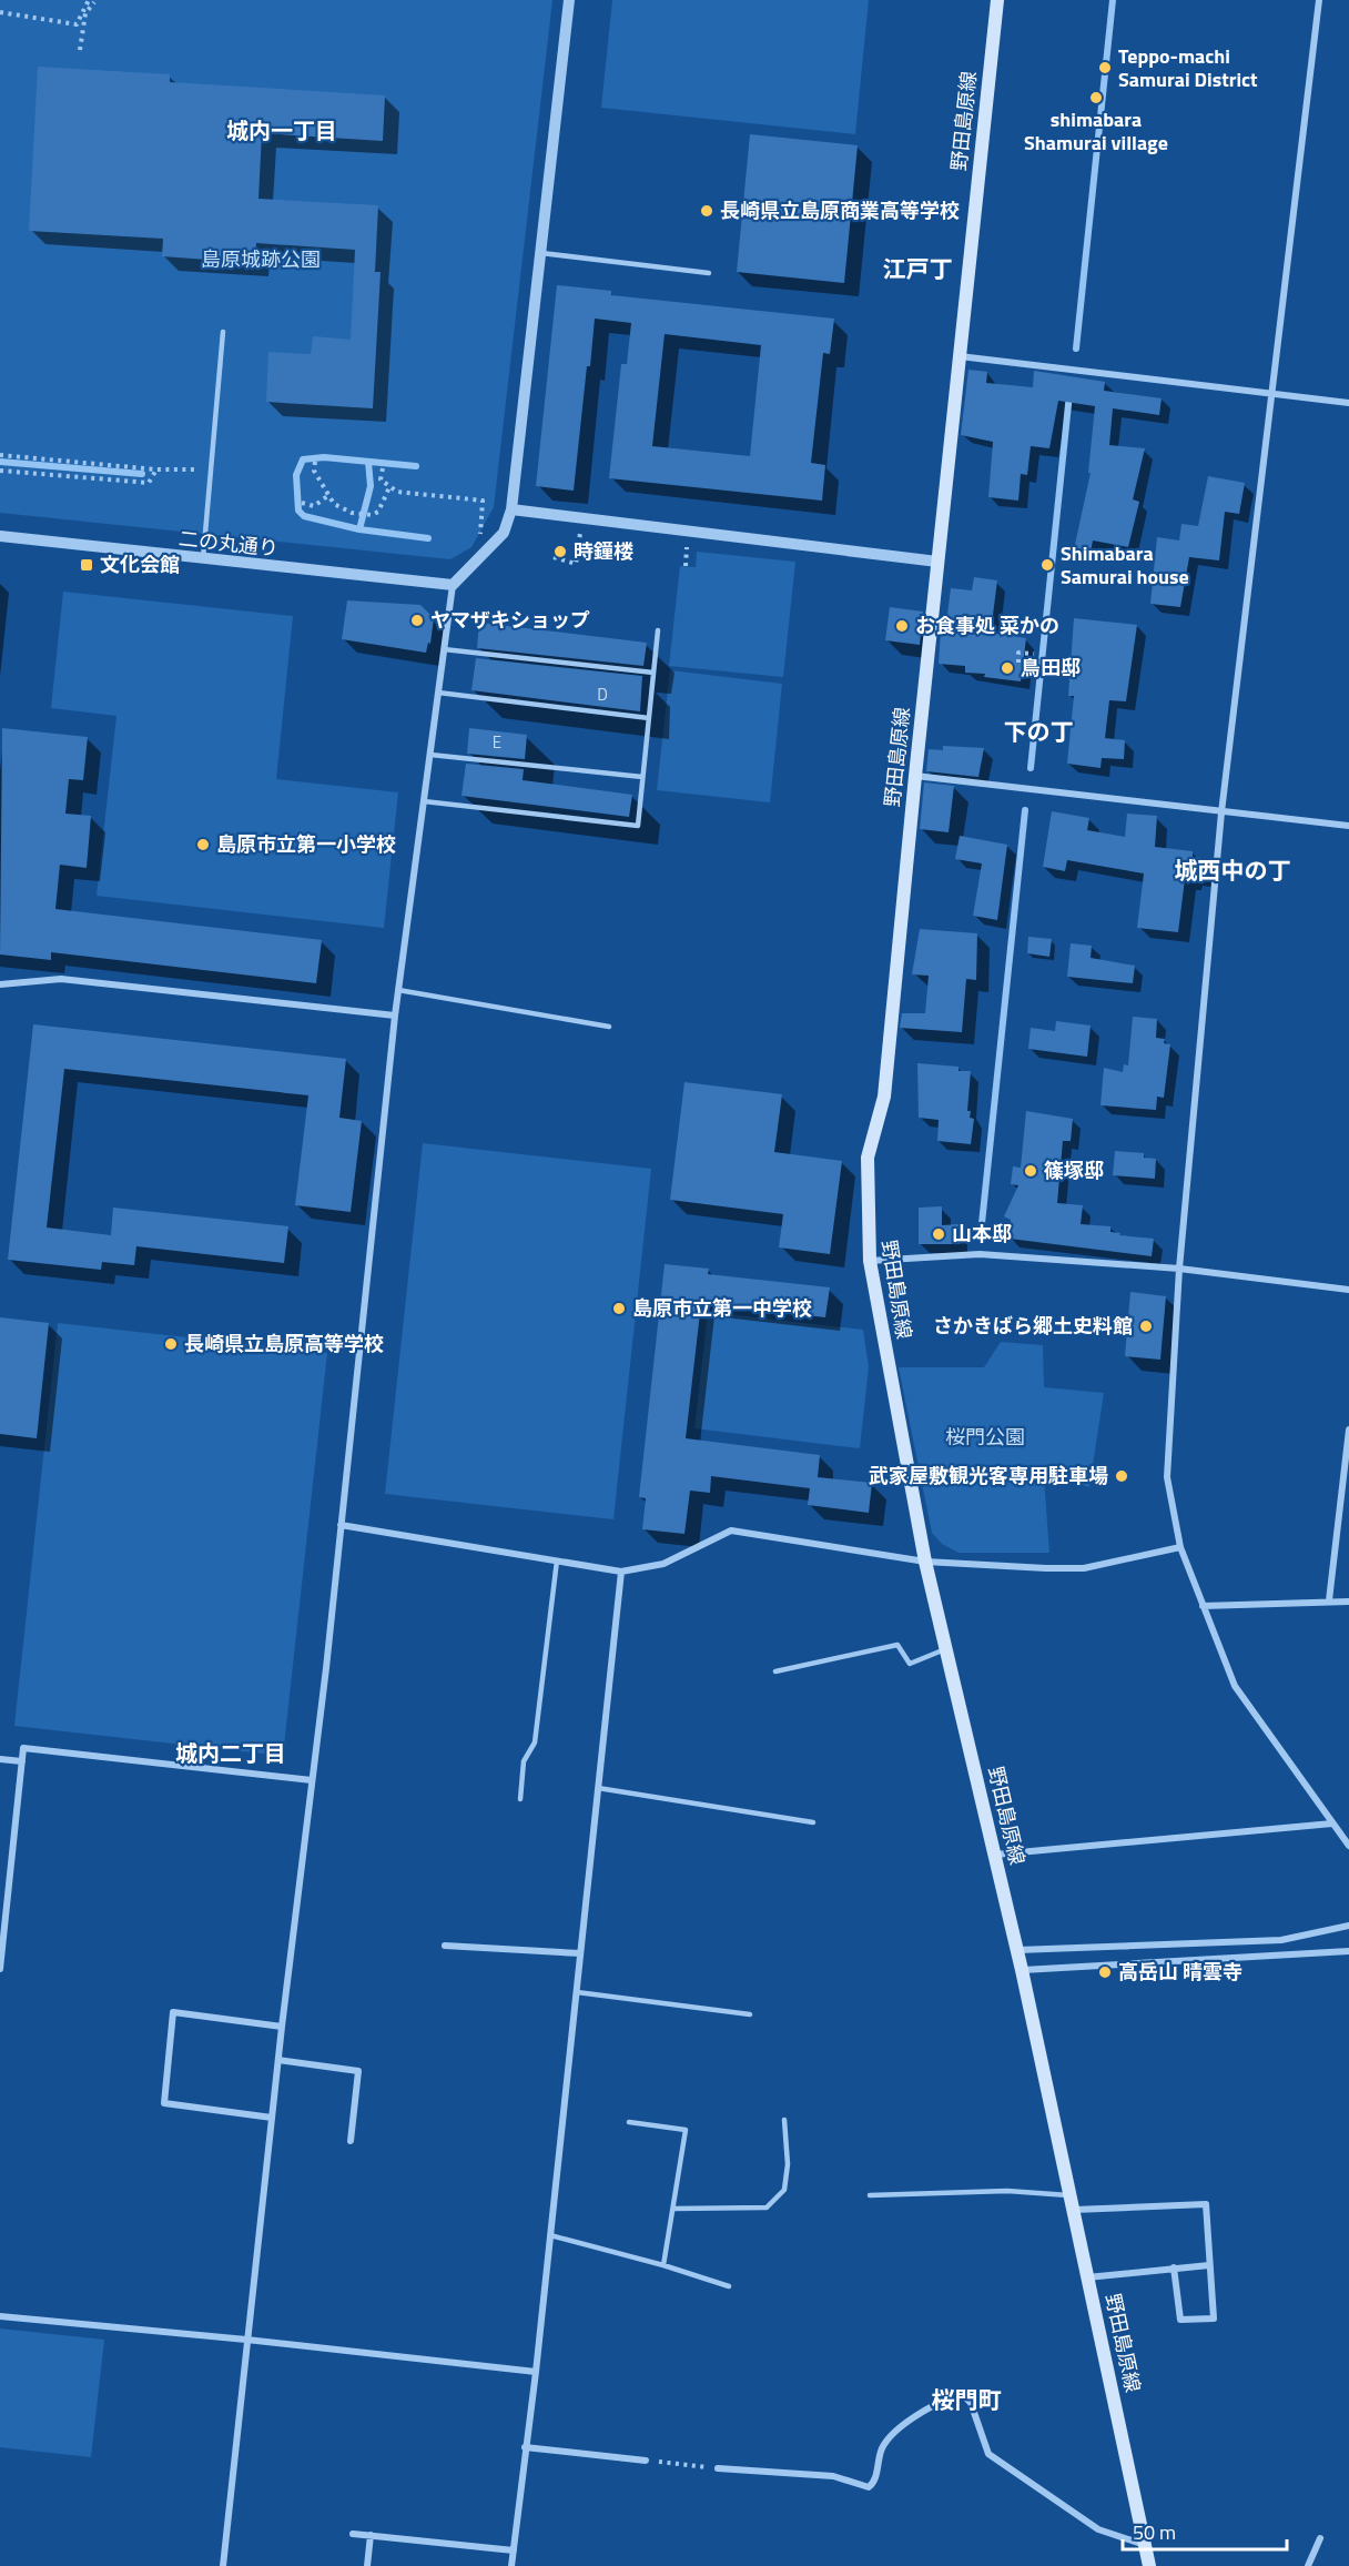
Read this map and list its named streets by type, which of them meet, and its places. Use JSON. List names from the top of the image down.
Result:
{
  "streets": {
    "main road": ["野田島原線"],
    "street": ["二の丸通り"]
  },
  "districts": [
    "城内一丁目",
    "江戸丁",
    "下の丁",
    "城西中の丁",
    "城内二丁目",
    "桜門町"
  ],
  "parks": ["島原城跡公園", "桜門公園"],
  "places": {
    "other": [
      "Teppo-machi Samurai District",
      "shimabara Shamurai village",
      "長崎県立島原商業高等学校",
      "時鐘楼",
      "Shimabara Samurai house",
      "ヤマザキショップ",
      "お食事処 菜かの",
      "鳥田邸",
      "島原市立第一小学校",
      "篠塚邸",
      "山本邸",
      "島原市立第一中学校",
      "さかきばら郷土史料館",
      "長崎県立島原高等学校",
      "武家屋敷観光客専用駐車場",
      "高岳山 晴雲寺"
    ],
    "transit": ["文化会館"]
  },
  "house_numbers": ["D", "E"],
  "scale_bar": "50 m"
}
